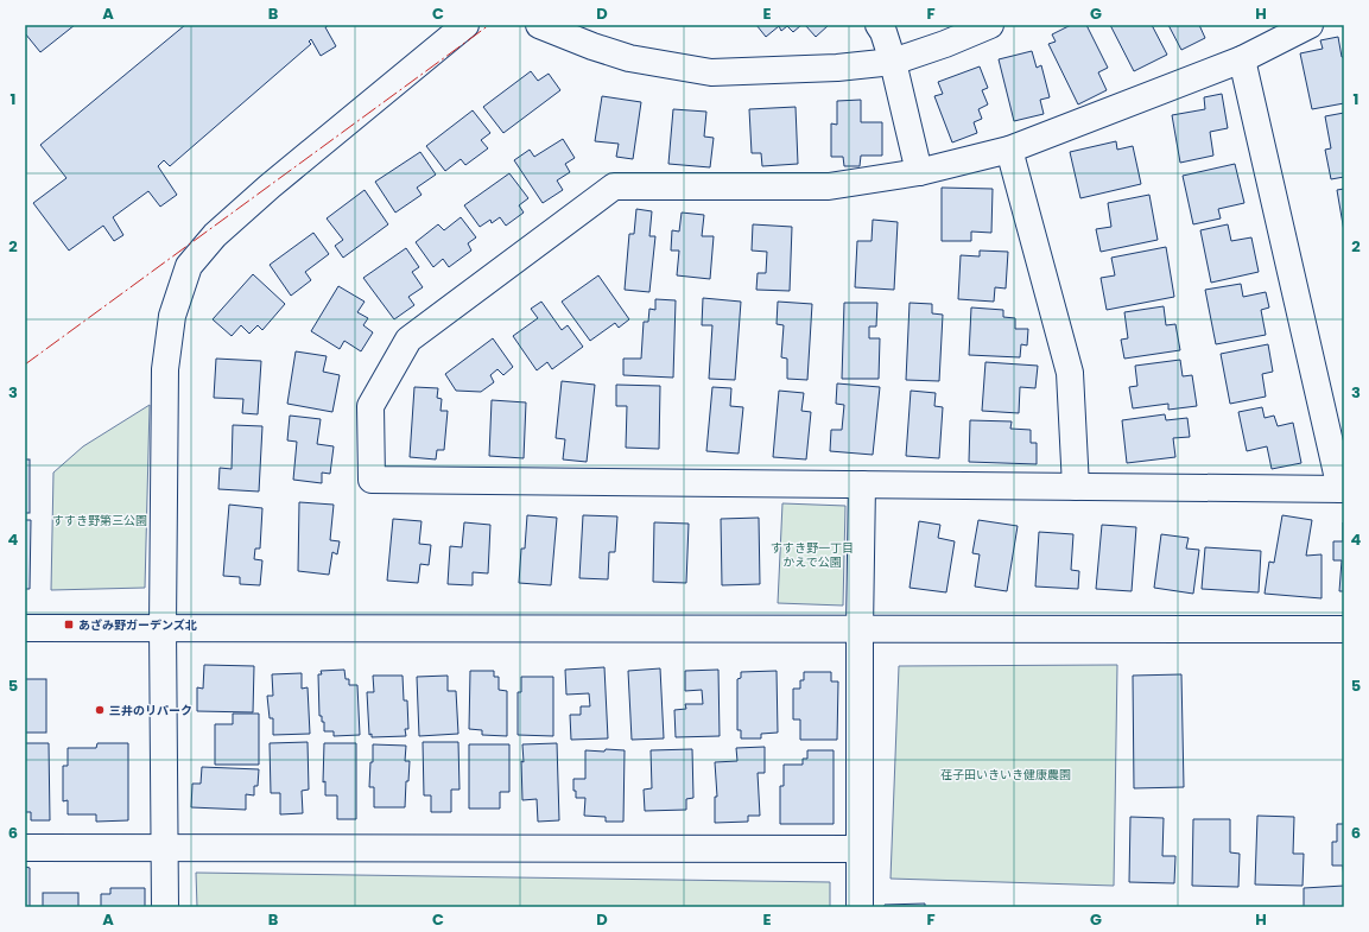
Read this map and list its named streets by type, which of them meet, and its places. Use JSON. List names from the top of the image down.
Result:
{
  "parks": ["すすき野第三公園", "すすき野一丁目 かえで公園", "荏子田いきいき健康農園"],
  "places": {
    "transit": ["あざみ野ガーデンズ北"],
    "other": ["三井のリパーク"]
  },
  "grid": {
    "columns": [
      "A",
      "B",
      "C",
      "D",
      "E",
      "F",
      "G",
      "H"
    ],
    "rows": [
      "1",
      "2",
      "3",
      "4",
      "5",
      "6"
    ]
  }
}
